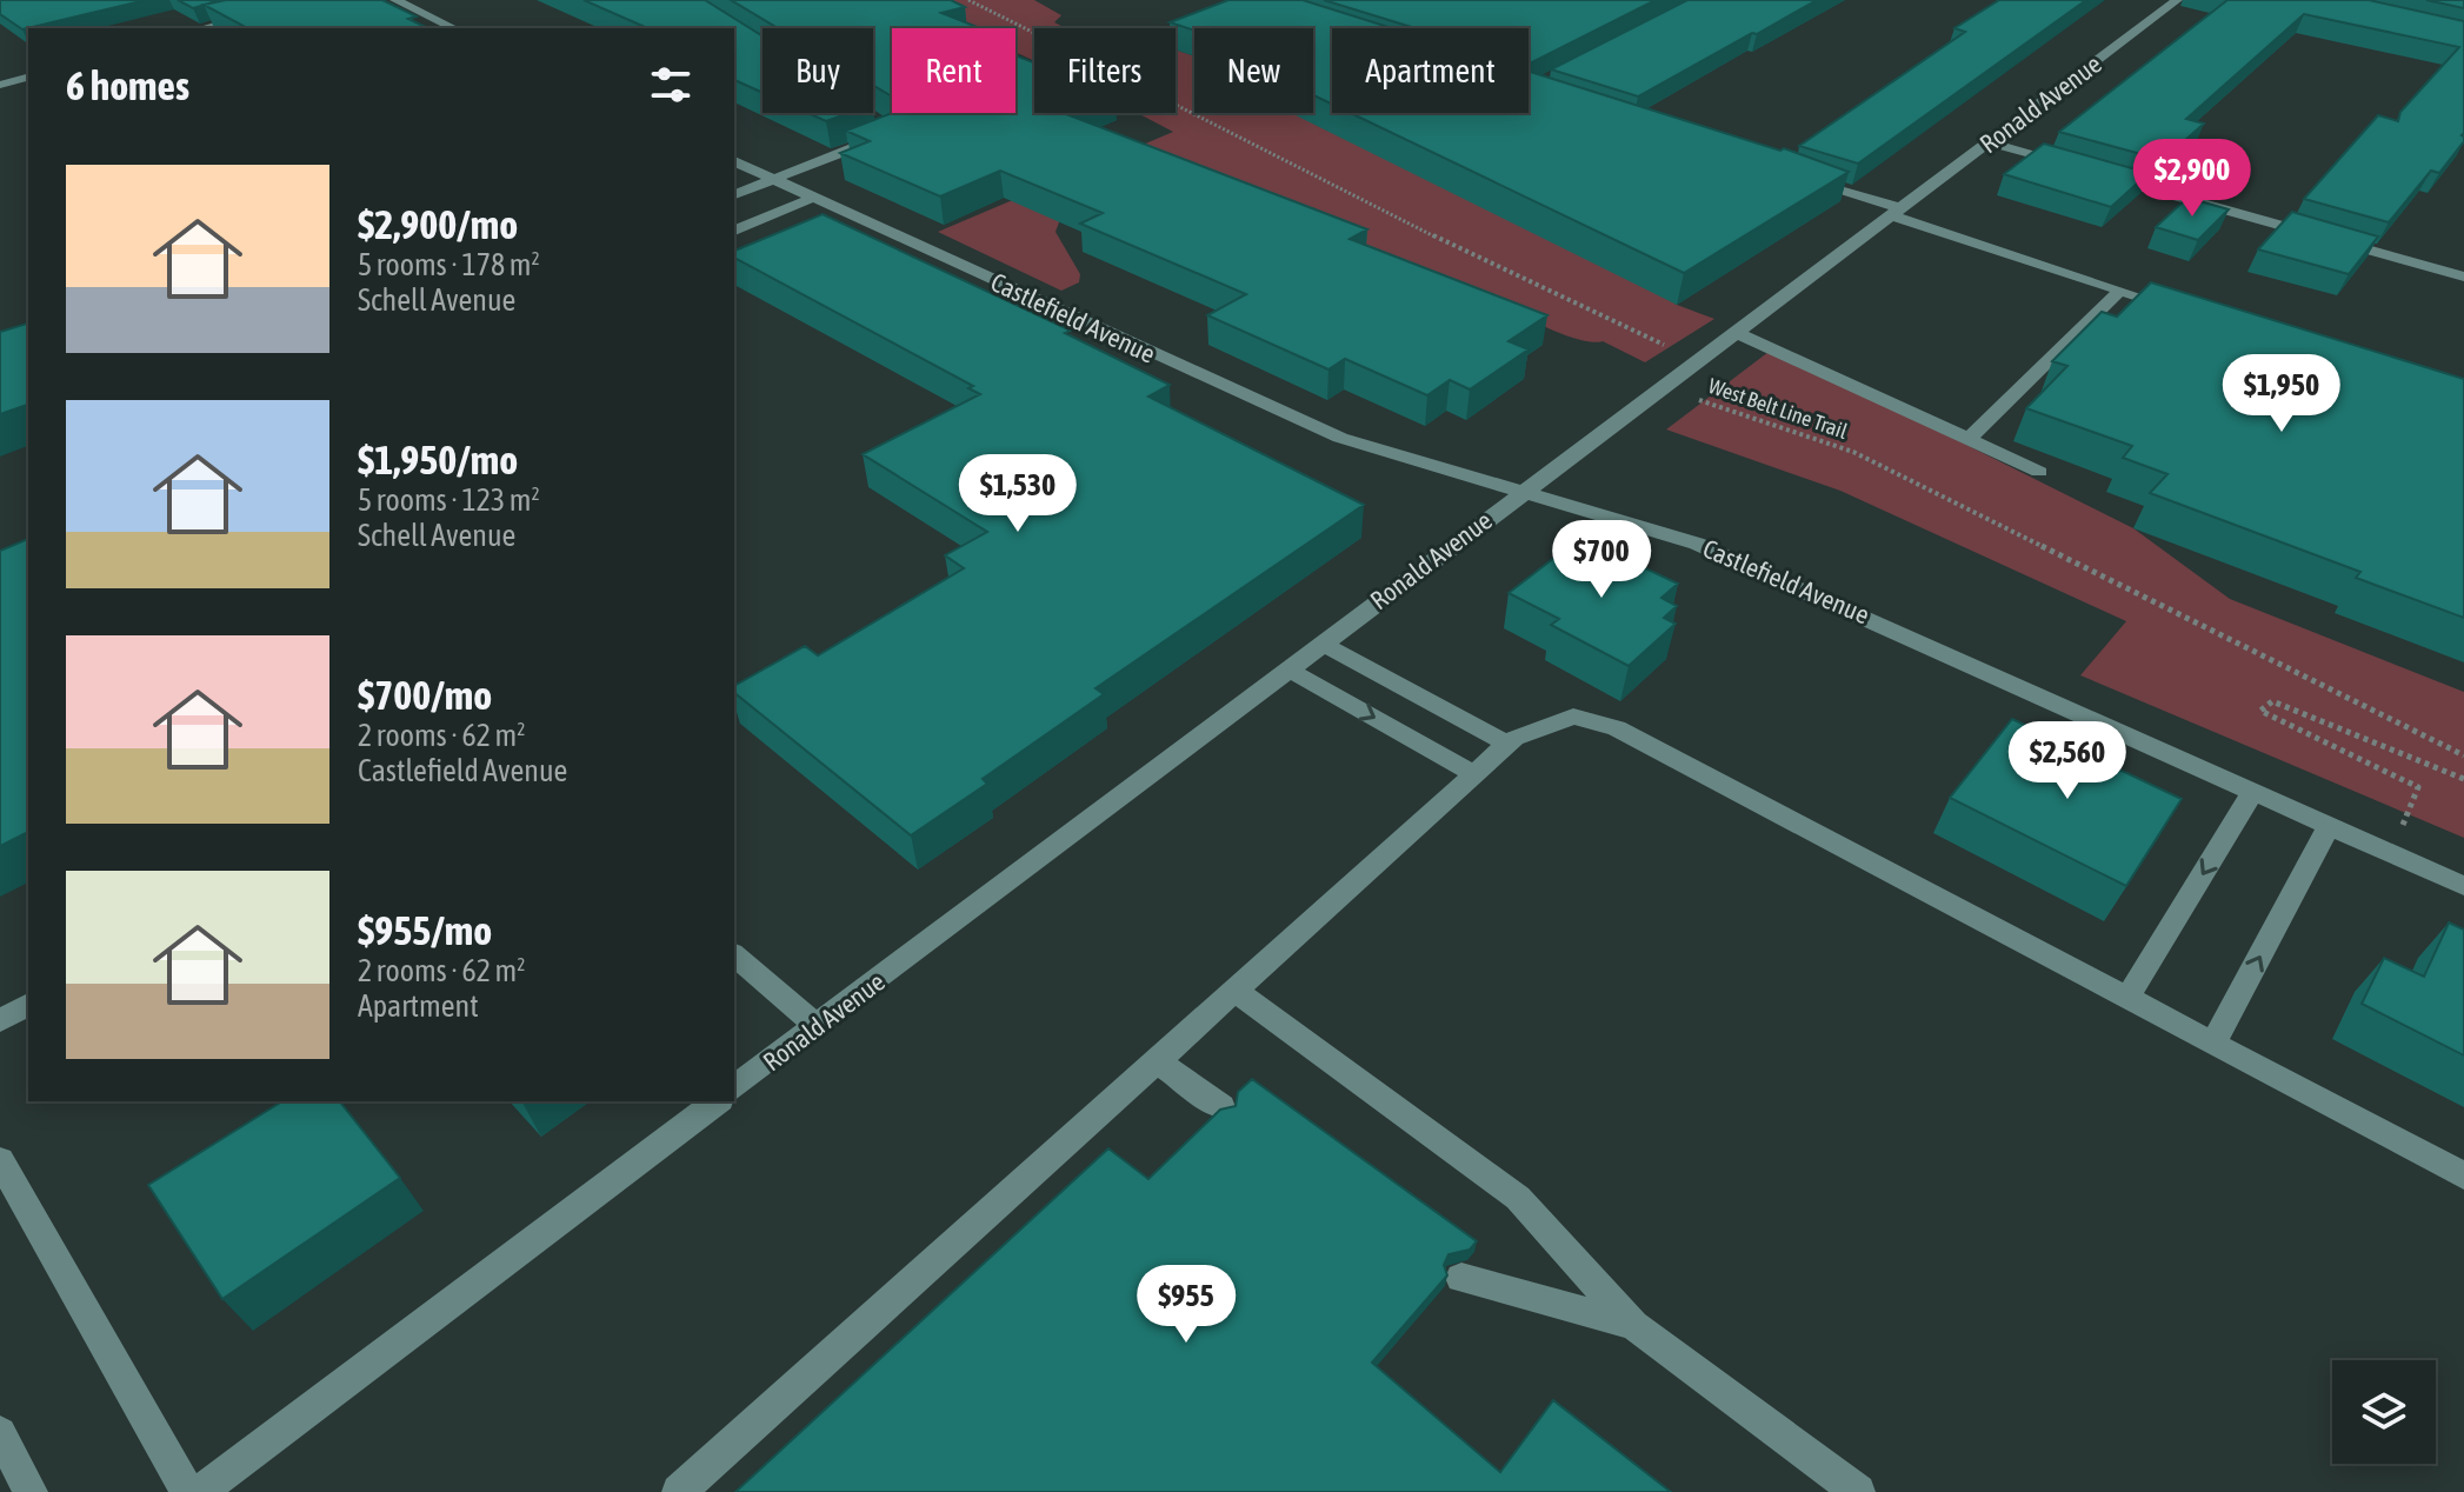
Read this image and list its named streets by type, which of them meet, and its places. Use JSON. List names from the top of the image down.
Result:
{
  "streets": {
    "street": ["Ronald Avenue", "Castlefield Avenue"],
    "path": ["West Belt Line Trail"]
  },
  "crossings": [
    ["Ronald Avenue", "Castlefield Avenue"]
  ],
  "page": {
    "chip": [
      "Buy",
      "Rent",
      "Filters",
      "New",
      "Apartment"
    ],
    "heading": "6 homes",
    "price": [
      "$2,900",
      "$1,950",
      "$1,530",
      "$700",
      "$2,560",
      "$955"
    ],
    "list": [
      {
        "name": "$2,900/mo",
        "note": "5 rooms · 178 m² · Schell Avenue"
      },
      {
        "name": "$1,950/mo",
        "note": "5 rooms · 123 m² · Schell Avenue"
      },
      {
        "name": "$700/mo",
        "note": "2 rooms · 62 m² · Castlefield Avenue"
      },
      {
        "name": "$955/mo",
        "note": "2 rooms · 62 m² · Apartment"
      }
    ]
  }
}
